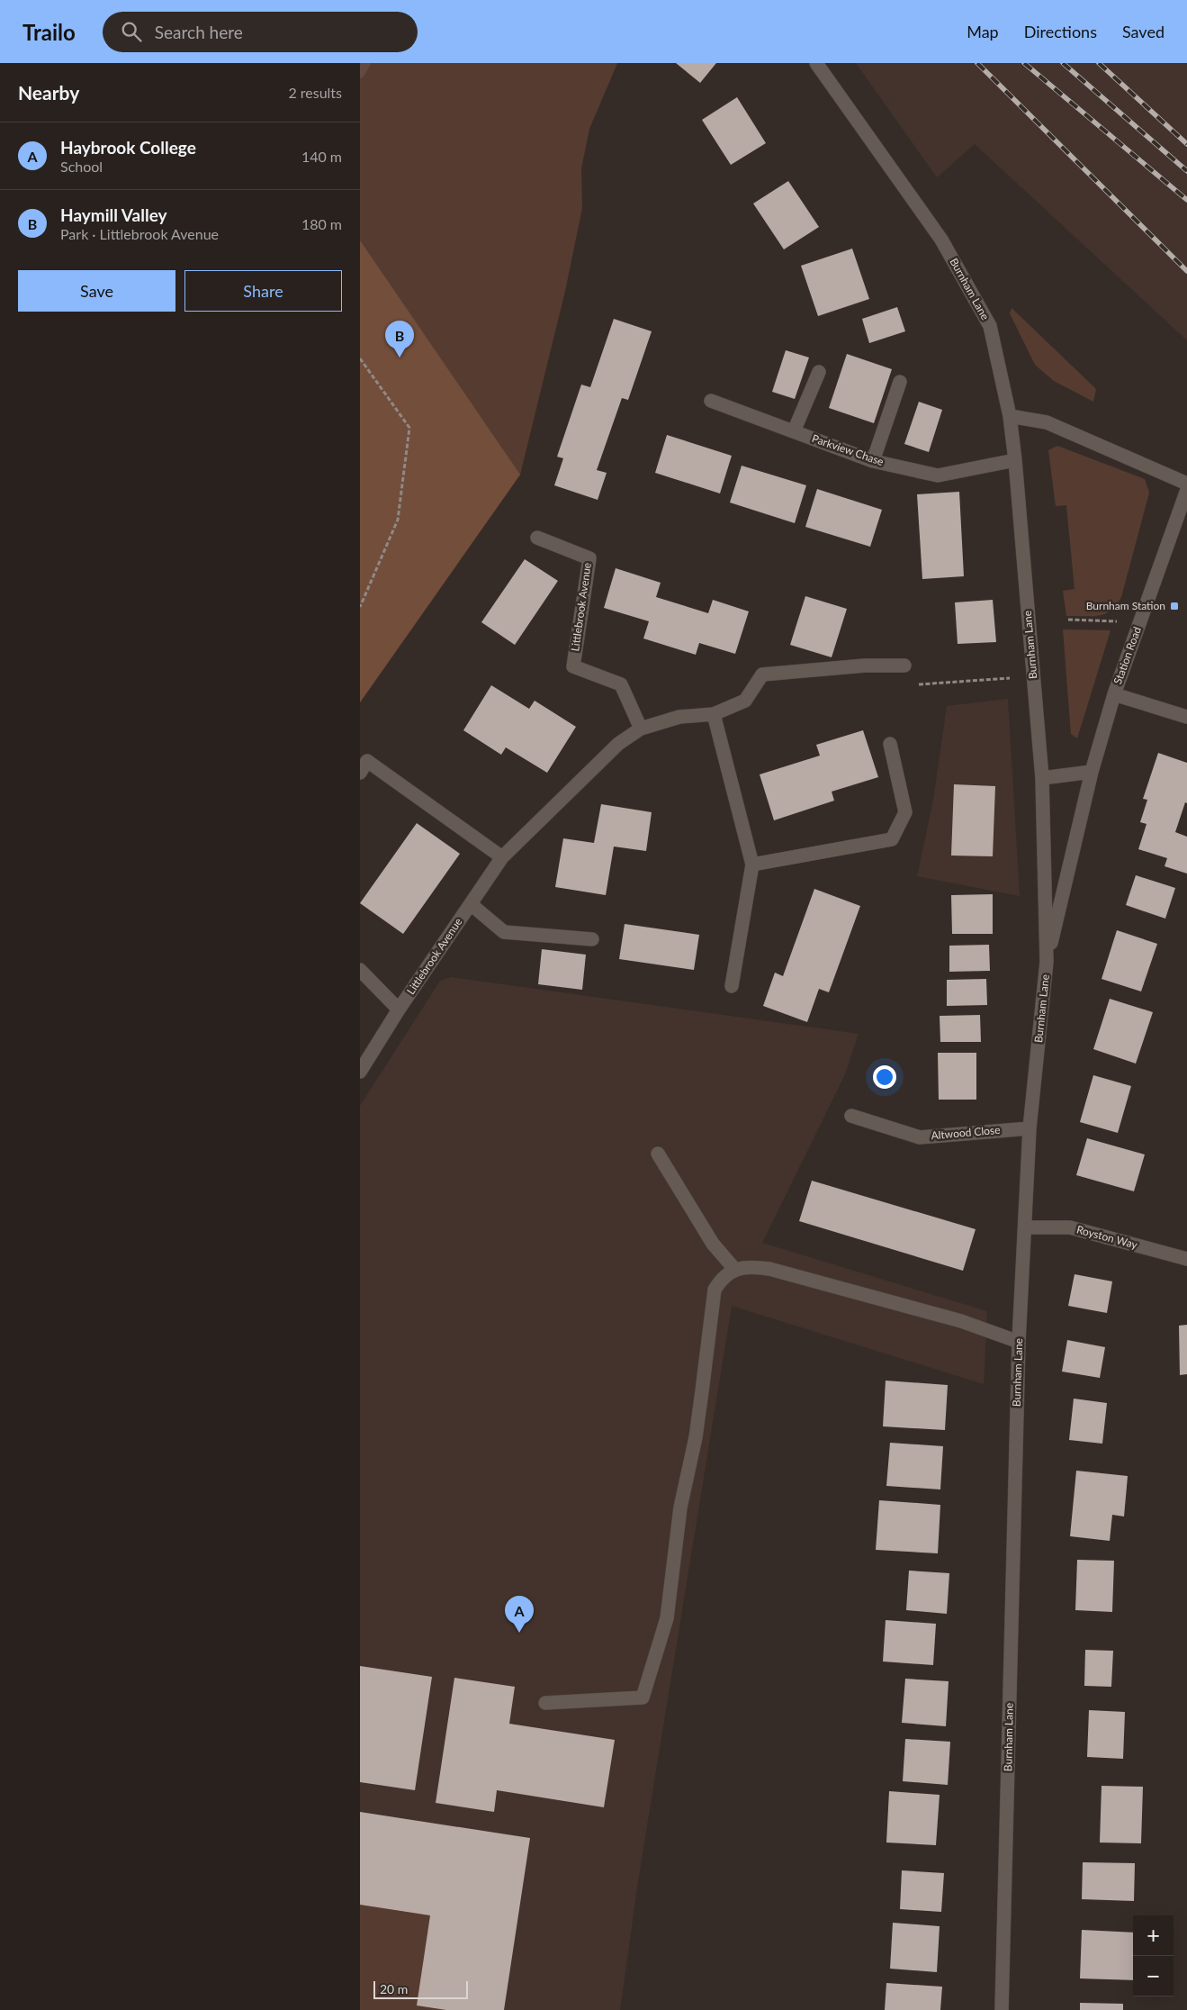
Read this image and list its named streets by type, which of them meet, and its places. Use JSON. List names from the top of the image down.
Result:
{
  "streets": {
    "street": [
      "Burnham Lane",
      "Parkview Chase",
      "Littlebrook Avenue",
      "Station Road",
      "Altwood Close",
      "Royston Way"
    ]
  },
  "crossings": [
    ["Burnham Lane", "Parkview Chase"],
    ["Burnham Lane", "Station Road"],
    ["Burnham Lane", "Altwood Close"],
    ["Burnham Lane", "Royston Way"]
  ],
  "places": {
    "transit": ["Burnham Station"]
  },
  "scale_bar": "20 m",
  "page": {
    "header": "Trailo",
    "search": "Search here",
    "nav": ["Map", "Directions", "Saved"],
    "heading": ["Nearby", "2 results"],
    "list": [
      {
        "mark": "A",
        "name": "Haybrook College",
        "note": "School",
        "value": "140 m"
      },
      {
        "mark": "B",
        "name": "Haymill Valley",
        "note": "Park · Littlebrook Avenue",
        "value": "180 m"
      }
    ],
    "buttons": ["Save", "Share"],
    "pins": ["B", "A"],
    "map_buttons": ["+", "−"],
    "scale": "20 m"
  }
}
